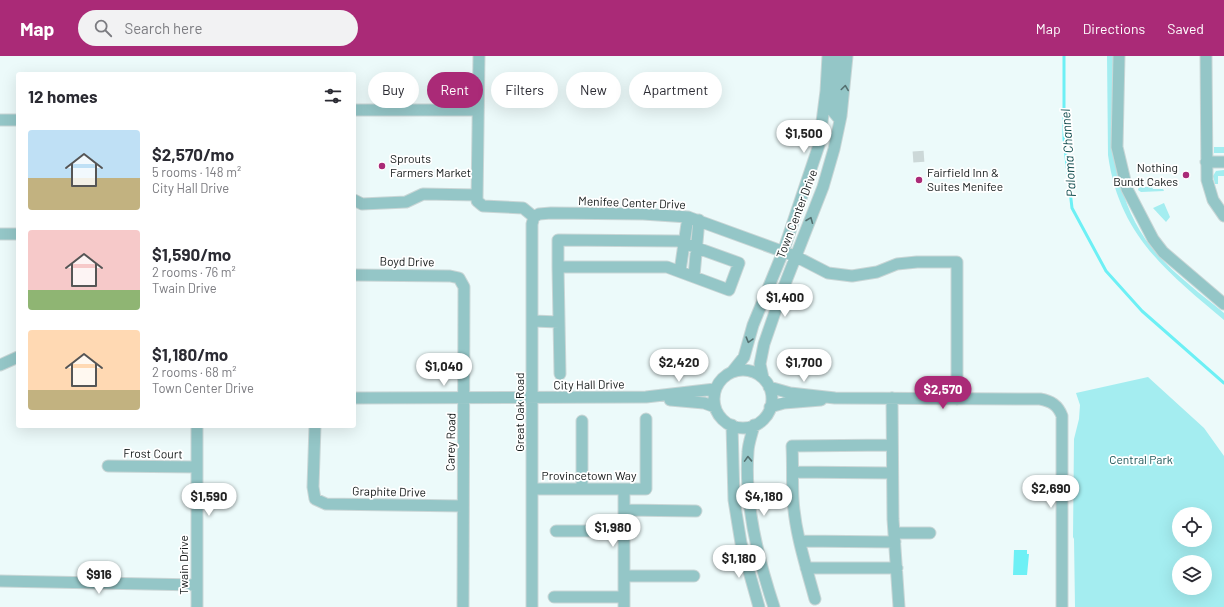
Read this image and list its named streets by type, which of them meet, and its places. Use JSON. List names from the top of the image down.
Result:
{
  "streets": {
    "street": [
      "Menifee Center Drive",
      "Town Center Drive",
      "Boyd Drive",
      "City Hall Drive",
      "Great Oak Road",
      "Carey Road",
      "Frost Court",
      "Provincetown Way",
      "Graphite Drive",
      "Twain Drive"
    ]
  },
  "crossings": [
    ["Menifee Center Drive", "Town Center Drive"],
    ["Menifee Center Drive", "Great Oak Road"],
    ["Town Center Drive", "City Hall Drive"],
    ["Boyd Drive", "Carey Road"],
    ["City Hall Drive", "Great Oak Road"],
    ["City Hall Drive", "Carey Road"],
    ["Great Oak Road", "Provincetown Way"],
    ["Carey Road", "Graphite Drive"],
    ["Frost Court", "Twain Drive"]
  ],
  "water": ["Paloma Channel"],
  "parks": ["Central Park"],
  "places": ["Sprouts Farmers Market", "Nothing Bundt Cakes", "Fairfield Inn & Suites Menifee"],
  "page": {
    "header": "Map",
    "search": "Search here",
    "nav": ["Map", "Directions", "Saved"],
    "chip": [
      "Buy",
      "Rent",
      "Filters",
      "New",
      "Apartment"
    ],
    "heading": "12 homes",
    "price": [
      "$1,500",
      "$1,400",
      "$2,420",
      "$1,700",
      "$1,040",
      "$2,570",
      "$2,690",
      "$1,590",
      "$4,180",
      "$1,980",
      "$1,180",
      "$916"
    ],
    "list": [
      {
        "name": "$2,570/mo",
        "note": "5 rooms · 148 m² · City Hall Drive"
      },
      {
        "name": "$1,590/mo",
        "note": "2 rooms · 76 m² · Twain Drive"
      },
      {
        "name": "$1,180/mo",
        "note": "2 rooms · 68 m² · Town Center Drive"
      }
    ]
  }
}
